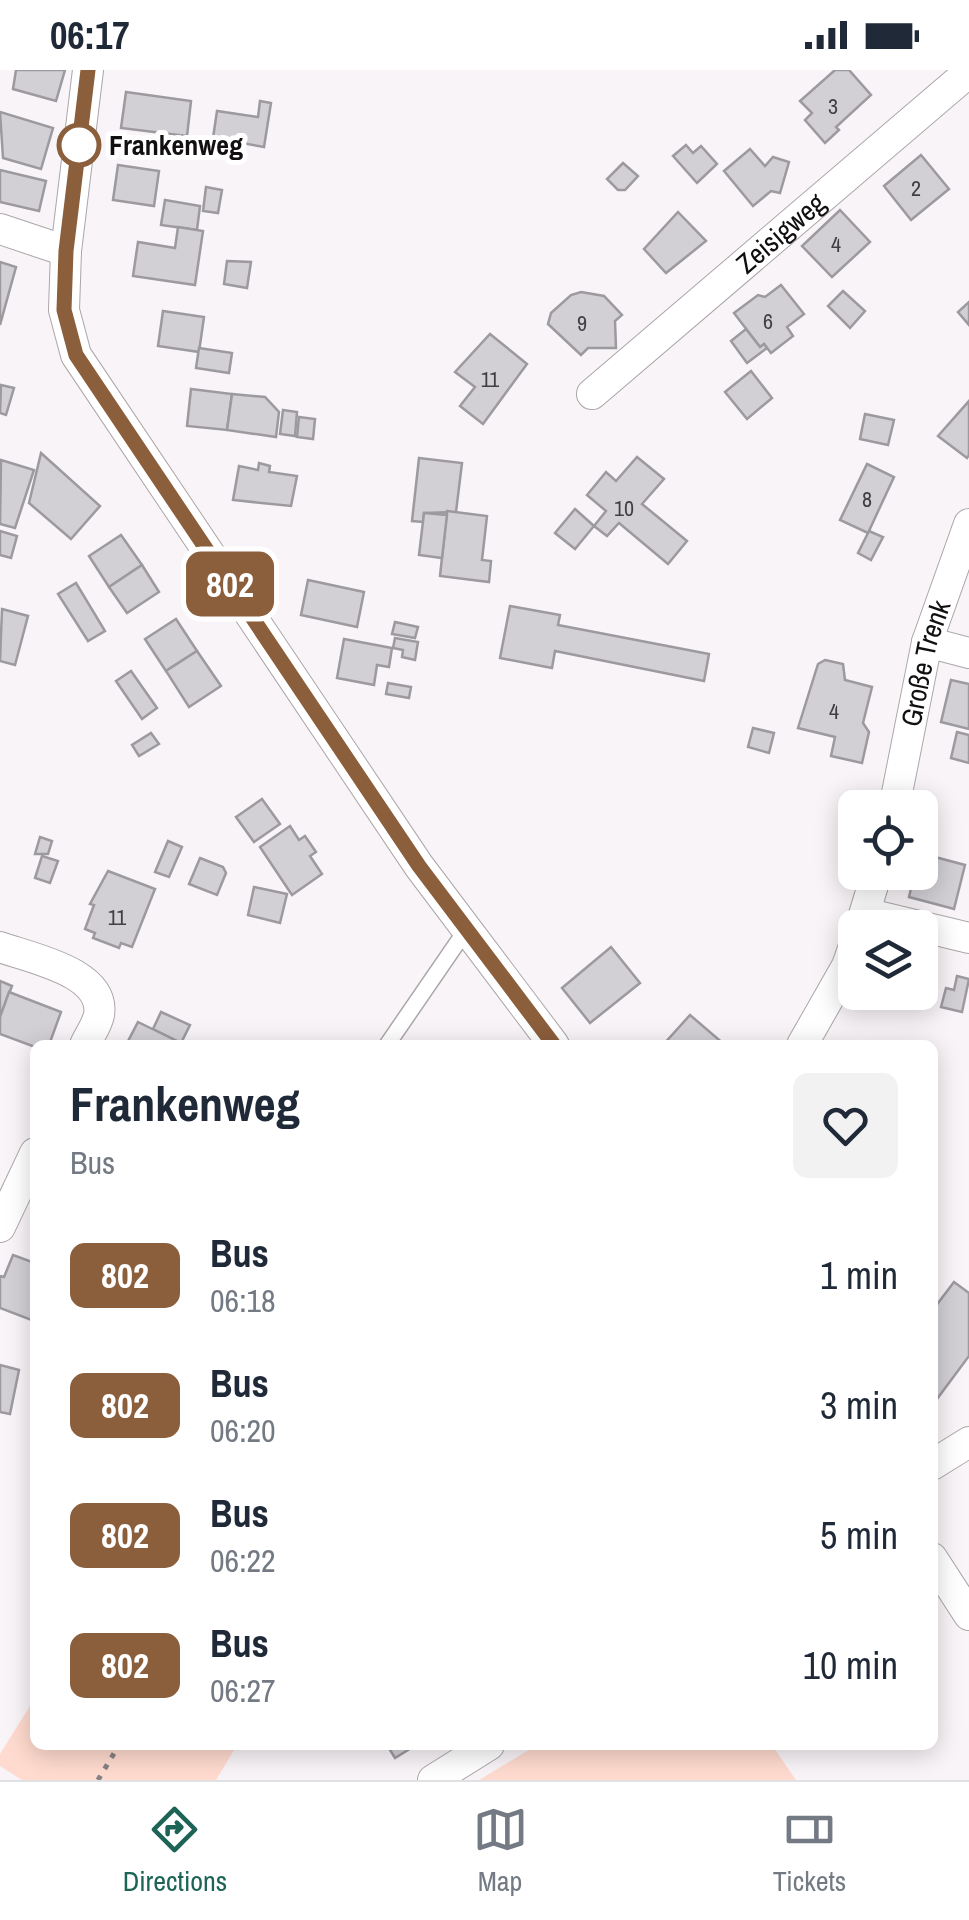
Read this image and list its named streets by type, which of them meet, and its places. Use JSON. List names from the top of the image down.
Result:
{
  "streets": {
    "street": ["Zeisigweg", "Große Trenk"]
  },
  "places": ["Frankenweg"],
  "lines": ["bus line 802"],
  "house_numbers": [
    "3",
    "2",
    "4",
    "6",
    "9",
    "11",
    "8",
    "10",
    "4",
    "11"
  ],
  "page": {
    "status": "06:17",
    "on_map": "802",
    "heading": ["Frankenweg", "Bus"],
    "list": [
      {
        "mark": "802",
        "name": "Bus",
        "note": "06:18",
        "value": "1 min"
      },
      {
        "mark": "802",
        "name": "Bus",
        "note": "06:20",
        "value": "3 min"
      },
      {
        "mark": "802",
        "name": "Bus",
        "note": "06:22",
        "value": "5 min"
      },
      {
        "mark": "802",
        "name": "Bus",
        "note": "06:27",
        "value": "10 min"
      }
    ],
    "tabs": ["Directions", "Map", "Tickets"]
  }
}
